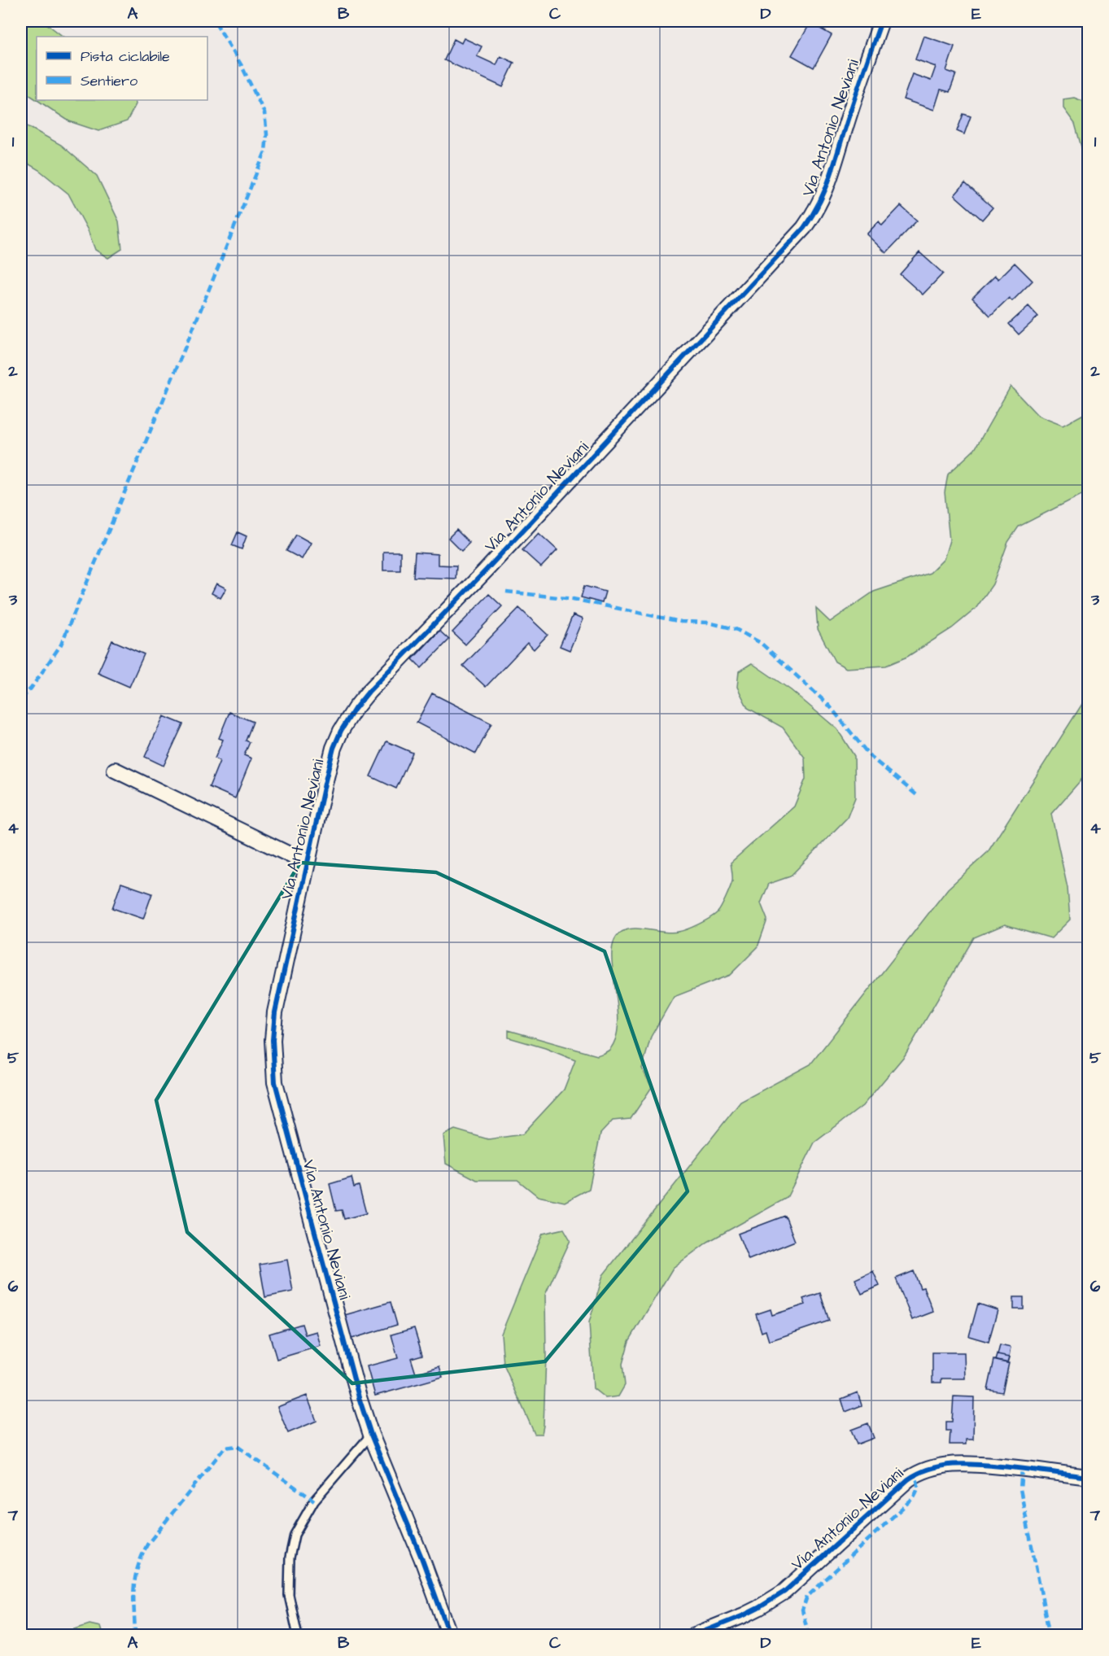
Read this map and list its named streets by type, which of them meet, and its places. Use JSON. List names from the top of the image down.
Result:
{
  "streets": {
    "street": ["Via Antonio Neviani"]
  },
  "legend": ["Pista ciclabile", "Sentiero"],
  "grid": {
    "columns": [
      "A",
      "B",
      "C",
      "D",
      "E"
    ],
    "rows": [
      "1",
      "2",
      "3",
      "4",
      "5",
      "6",
      "7"
    ]
  }
}
